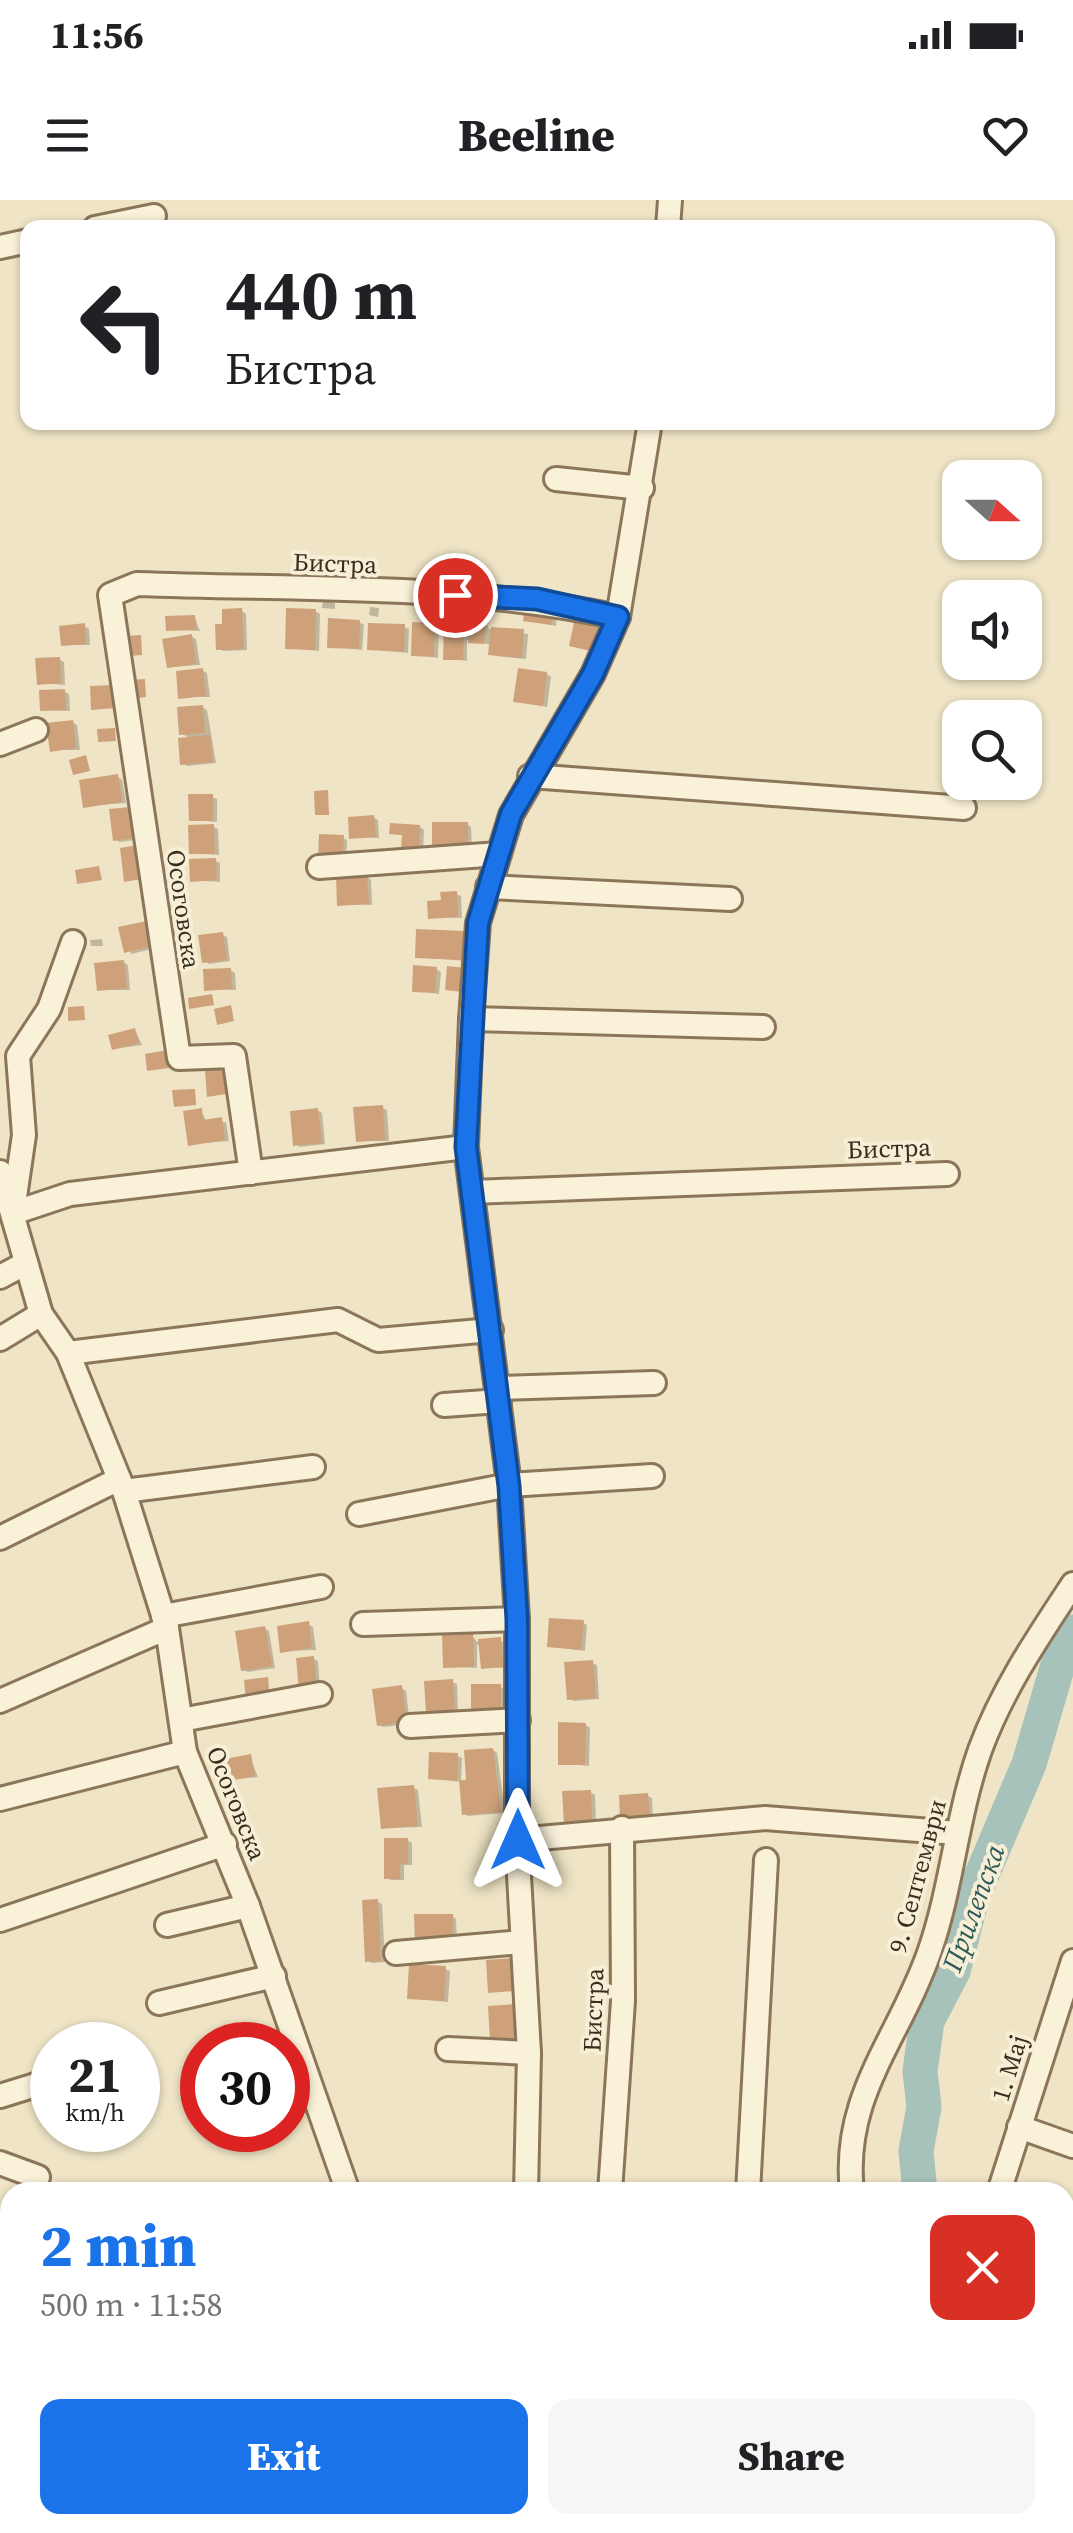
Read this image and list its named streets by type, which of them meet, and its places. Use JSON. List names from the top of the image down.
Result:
{
  "streets": {
    "street": [
      "Бистра",
      "Осоговска",
      "9. Септември",
      "1. Мај"
    ]
  },
  "crossings": [
    ["Бистра", "Осоговска"]
  ],
  "water": ["Прилепска"],
  "north": "right",
  "page": {
    "status": "11:56",
    "header": "Beeline",
    "turn": ["440 m", "Бистра"],
    "speed": "21 km/h",
    "limit": "30",
    "heading": ["2 min", "500 m · 11:58"],
    "buttons": ["Exit", "Share"]
  }
}
